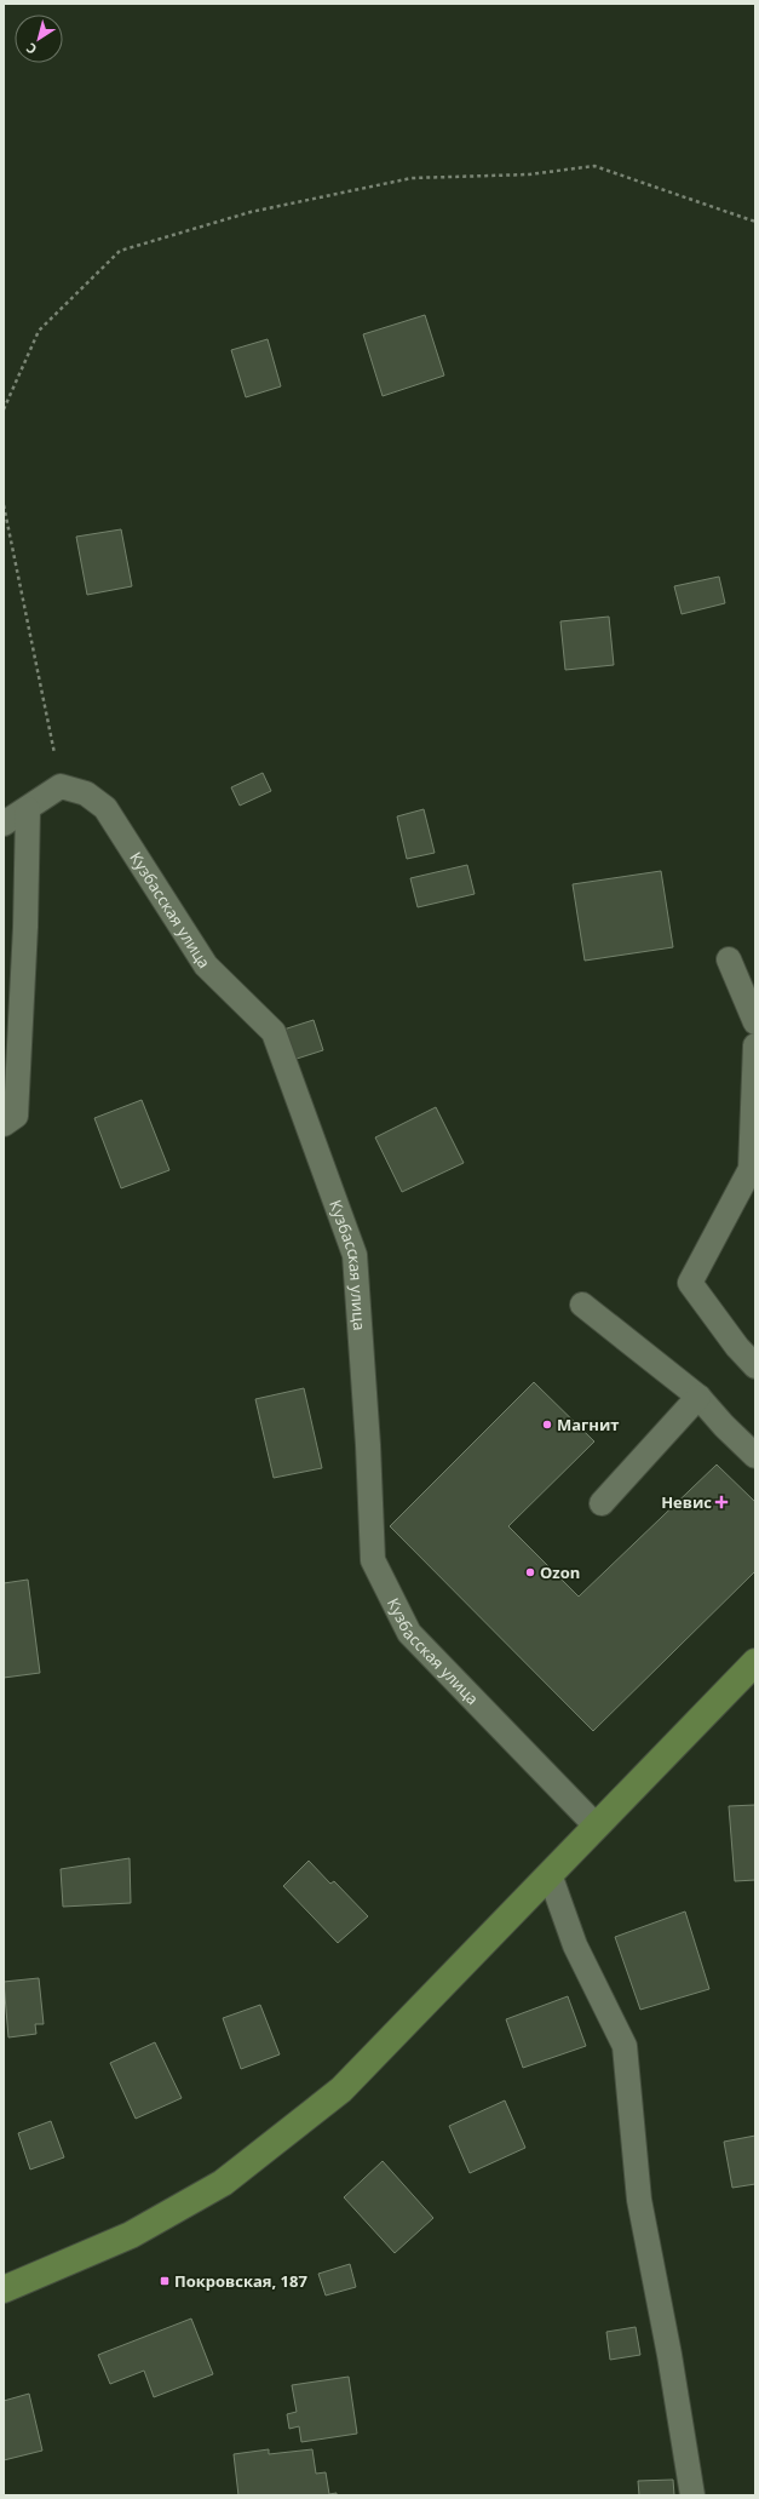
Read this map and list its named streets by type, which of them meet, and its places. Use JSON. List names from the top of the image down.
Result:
{
  "streets": {
    "lane": ["Кузбасская улица"]
  },
  "places": {
    "other": ["Магнит", "Ozon"],
    "health": ["Невис"],
    "transit": ["Покровская, 187"]
  },
  "north": "bottom left"
}
